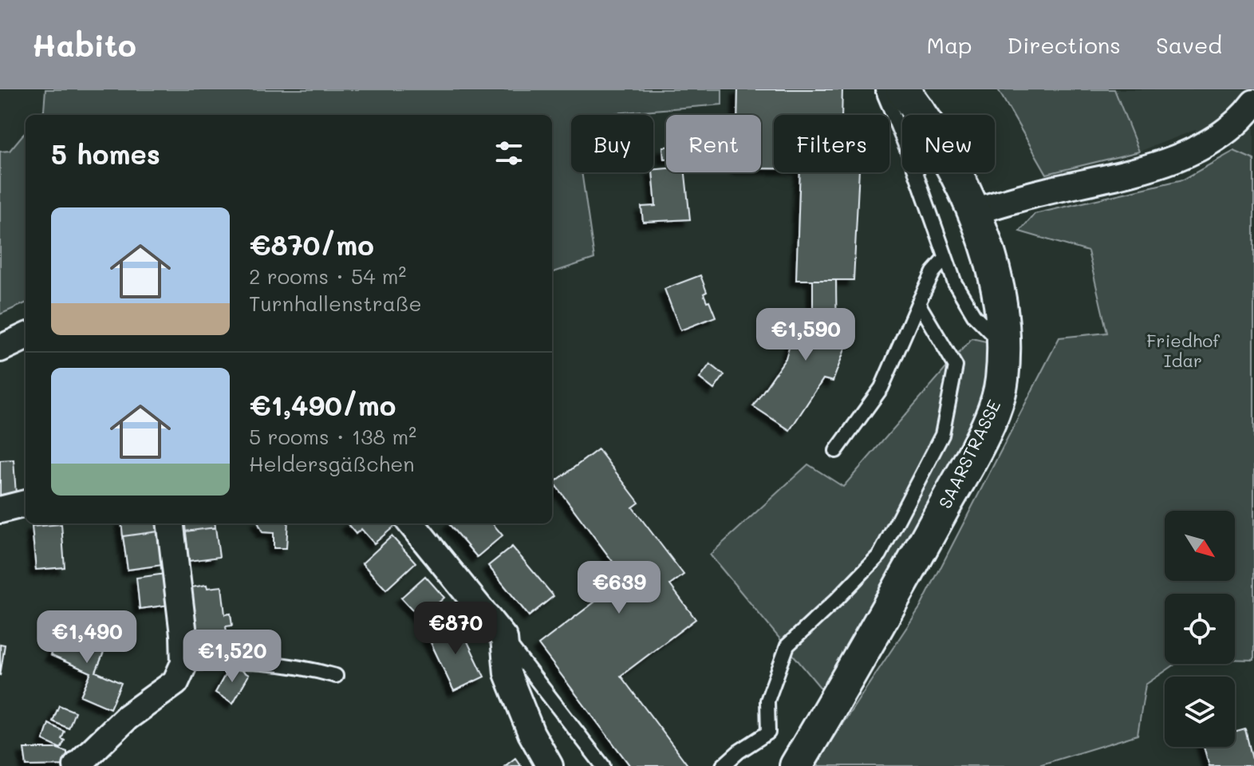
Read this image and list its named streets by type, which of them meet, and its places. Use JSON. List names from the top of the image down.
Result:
{
  "streets": {
    "street": ["SAARSTRASSE"]
  },
  "parks": ["Friedhof Idar"],
  "north": "bottom right",
  "page": {
    "header": "Habito",
    "nav": ["Map", "Directions", "Saved"],
    "chip": [
      "Buy",
      "Rent",
      "Filters",
      "New"
    ],
    "heading": "5 homes",
    "list": [
      {
        "name": "€870/mo",
        "note": "2 rooms · 54 m² · Turnhallenstraße"
      },
      {
        "name": "€1,490/mo",
        "note": "5 rooms · 138 m² · Heldersgäßchen"
      }
    ],
    "price": [
      "€1,590",
      "€639",
      "€870",
      "€1,490",
      "€1,520"
    ]
  }
}
